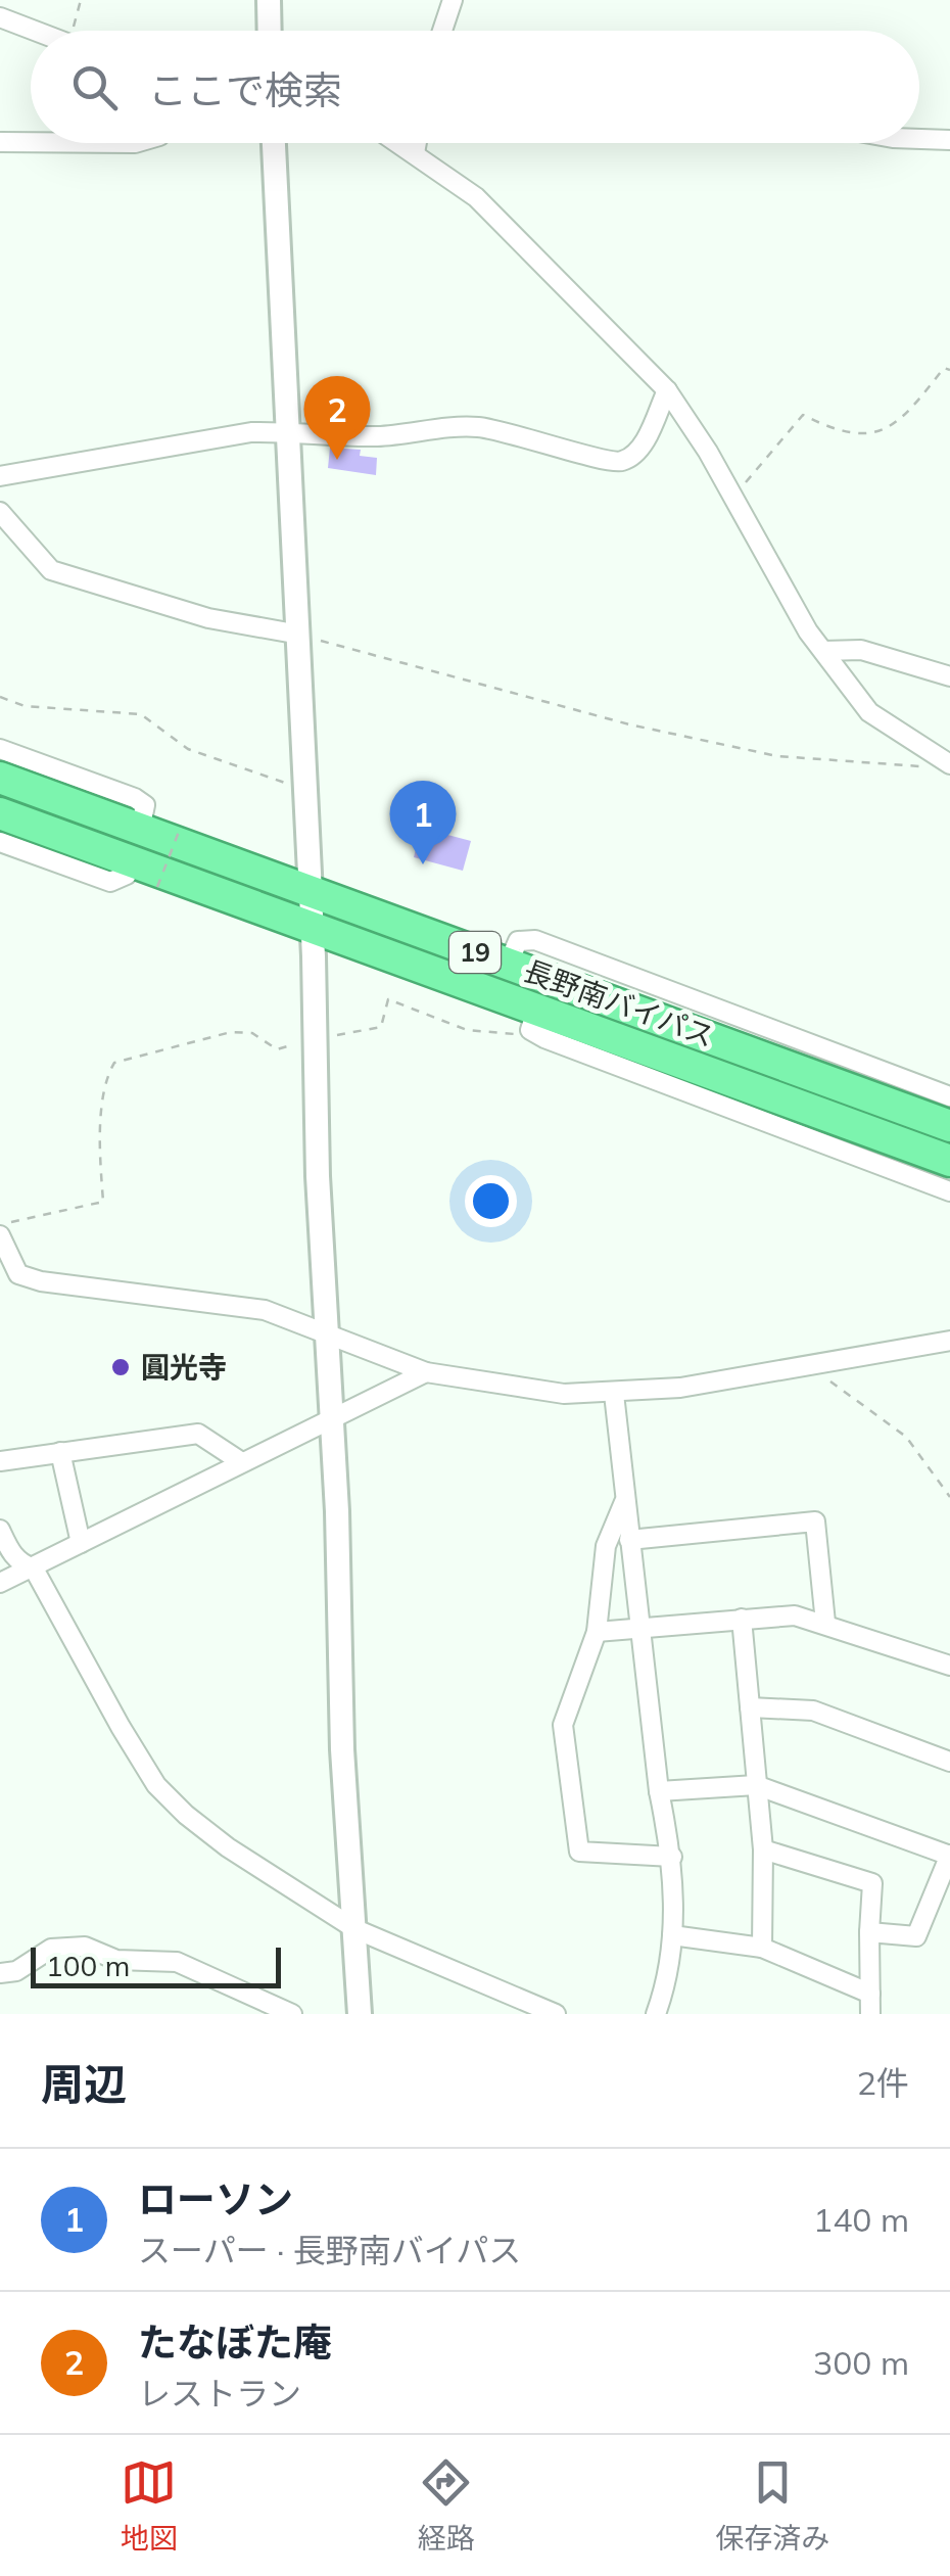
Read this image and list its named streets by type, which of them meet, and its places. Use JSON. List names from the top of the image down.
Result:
{
  "streets": {
    "highway": ["19", "長野南バイパス"]
  },
  "places": ["圓光寺"],
  "scale_bar": "100 m",
  "page": {
    "search": "ここで検索",
    "pins": ["2", "1"],
    "scale": "100 m",
    "heading": ["周辺", "2件"],
    "list": [
      {
        "mark": "1",
        "name": "ローソン",
        "note": "スーパー · 長野南バイパス",
        "value": "140 m"
      },
      {
        "mark": "2",
        "name": "たなぼた庵",
        "note": "レストラン",
        "value": "300 m"
      }
    ],
    "nav": ["地図", "経路", "保存済み"]
  }
}
